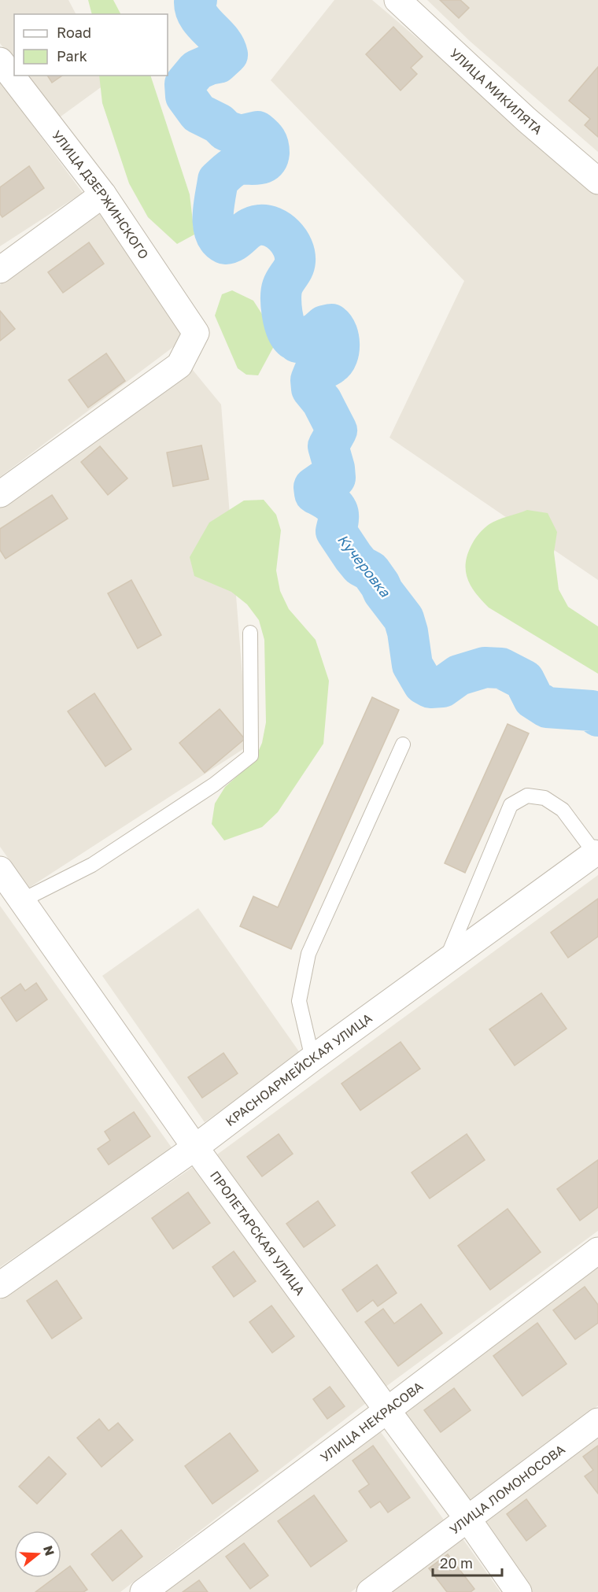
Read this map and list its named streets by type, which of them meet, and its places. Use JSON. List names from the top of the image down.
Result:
{
  "streets": {
    "street": [
      "УЛИЦА МИКИЛЯТА",
      "УЛИЦА ДЗЕРЖИНСКОГО",
      "КРАСНОАРМЕЙСКАЯ УЛИЦА",
      "ПРОЛЕТАРСКАЯ УЛИЦА",
      "УЛИЦА НЕКРАСОВА",
      "УЛИЦА ЛОМОНОСОВА"
    ]
  },
  "crossings": [
    ["КРАСНОАРМЕЙСКАЯ УЛИЦА", "ПРОЛЕТАРСКАЯ УЛИЦА"],
    ["ПРОЛЕТАРСКАЯ УЛИЦА", "УЛИЦА НЕКРАСОВА"],
    ["ПРОЛЕТАРСКАЯ УЛИЦА", "УЛИЦА ЛОМОНОСОВА"]
  ],
  "water": ["Кучеровка"],
  "legend": ["Road", "Park"],
  "scale_bar": "20 m",
  "north": "right"
}
